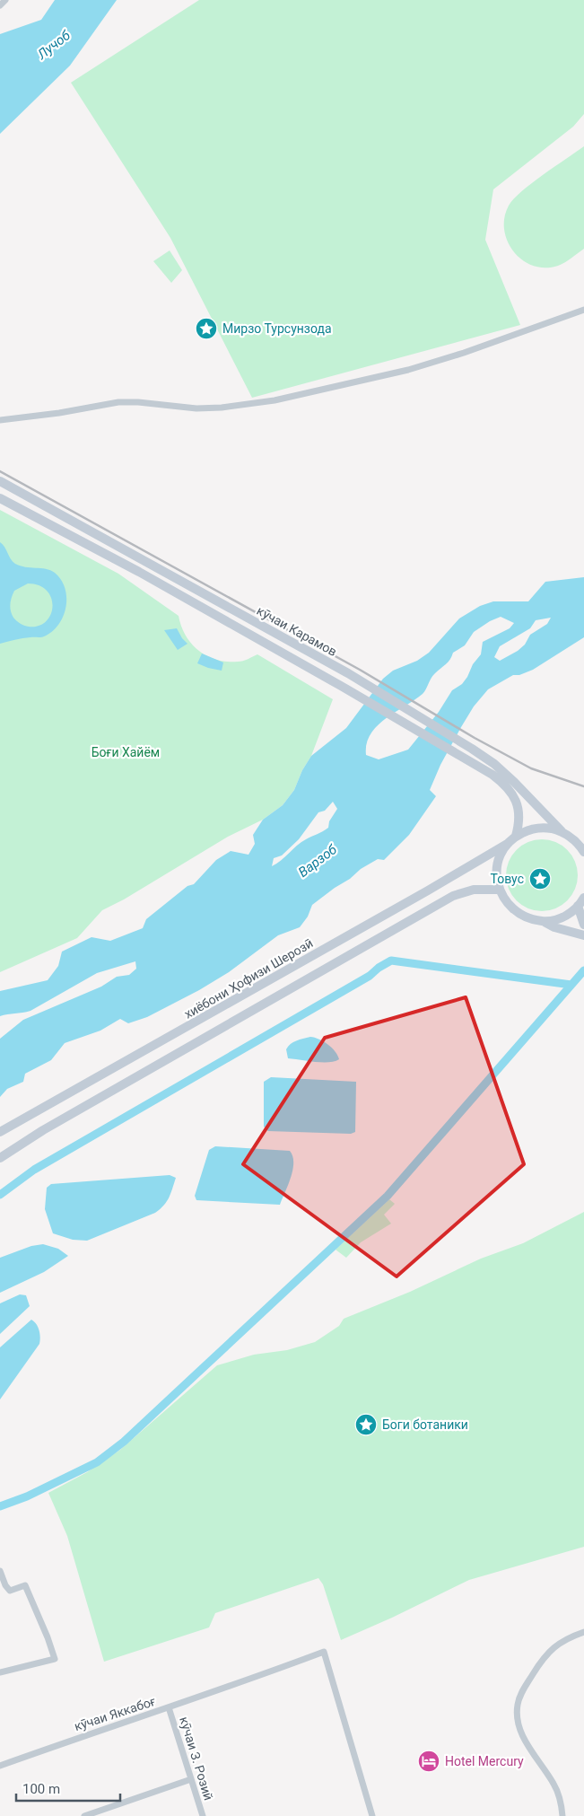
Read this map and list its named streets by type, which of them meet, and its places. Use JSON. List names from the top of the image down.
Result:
{
  "streets": {
    "main road": ["кӯчаи Карамов", "хиёбони Ҳофизи Шерозӣ"],
    "street": ["кӯчаи Яккабоғ", "кӯчаи З. Розий"]
  },
  "crossings": [
    ["кӯчаи Карамов", "хиёбони Ҳофизи Шерозӣ"],
    ["кӯчаи Яккабоғ", "кӯчаи З. Розий"]
  ],
  "water": ["Лучоб", "Варзоб"],
  "parks": ["Боғи Хайём"],
  "places": {
    "place": ["Мирзо Турсунзода", "Товус", "Боги ботаники"],
    "hotel": ["Hotel Mercury"]
  },
  "scale_bar": "100 m"
}
